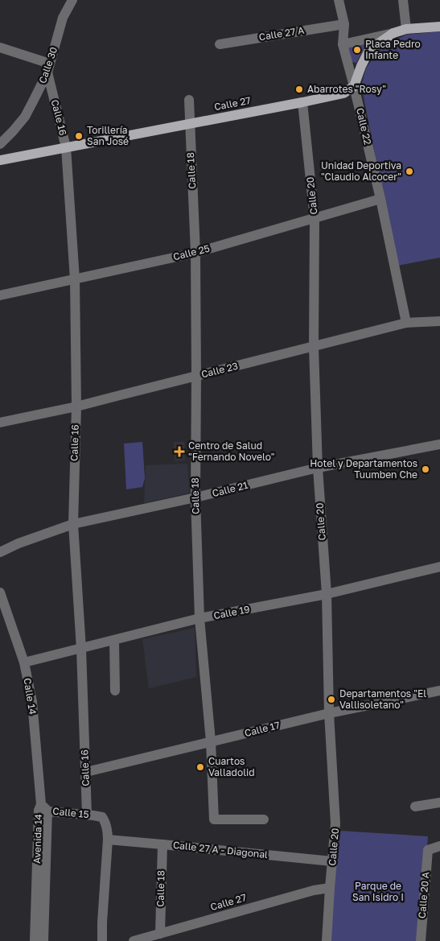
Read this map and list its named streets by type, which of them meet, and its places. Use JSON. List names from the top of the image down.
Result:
{
  "streets": {
    "main road": ["Calle 27"],
    "street": [
      "Calle 27 A",
      "Calle 30",
      "Calle 16",
      "Calle 22",
      "Calle 18",
      "Calle 20",
      "Calle 25",
      "Calle 23",
      "Calle 21",
      "Calle 19",
      "Calle 14",
      "Calle 17",
      "Calle 15",
      "Avenida 14",
      "Calle 27 A - Diagonal",
      "Calle 20 A"
    ]
  },
  "crossings": [
    ["Calle 27 A", "Calle 22"],
    ["Calle 30", "Calle 16"],
    ["Calle 27", "Calle 16"],
    ["Calle 27", "Calle 22"],
    ["Calle 27", "Calle 18"],
    ["Calle 27", "Calle 20"],
    ["Calle 16", "Calle 25"],
    ["Calle 16", "Calle 23"],
    ["Calle 16", "Calle 21"],
    ["Calle 16", "Calle 19"],
    ["Calle 16", "Calle 17"],
    ["Calle 16", "Calle 15"],
    ["Calle 22", "Calle 25"],
    ["Calle 22", "Calle 23"],
    ["Calle 18", "Calle 25"],
    ["Calle 18", "Calle 23"],
    ["Calle 18", "Calle 21"],
    ["Calle 18", "Calle 19"],
    ["Calle 18", "Calle 17"],
    ["Calle 18", "Calle 27 A - Diagonal"],
    ["Calle 20", "Calle 25"],
    ["Calle 20", "Calle 23"],
    ["Calle 20", "Calle 21"],
    ["Calle 20", "Calle 19"],
    ["Calle 20", "Calle 17"],
    ["Calle 20", "Calle 27 A - Diagonal"],
    ["Calle 19", "Calle 14"],
    ["Calle 14", "Calle 15"],
    ["Calle 14", "Avenida 14"],
    ["Calle 15", "Avenida 14"],
    ["Calle 15", "Calle 27 A - Diagonal"]
  ],
  "parks": ["Parque de San Isidro I"],
  "places": {
    "other": [
      "Placa Pedro Infante",
      "Abarrotes \"Rosy\"",
      "Torillería San José",
      "Unidad Deportiva \"Claudio Alcocer\"",
      "Hotel y Departamentos Tuumben Che",
      "Departamentos \"El Vallisoletano\"",
      "Cuartos Valladolid"
    ],
    "health": ["Centro de Salud \"Fernando Novelo\""]
  }
}
